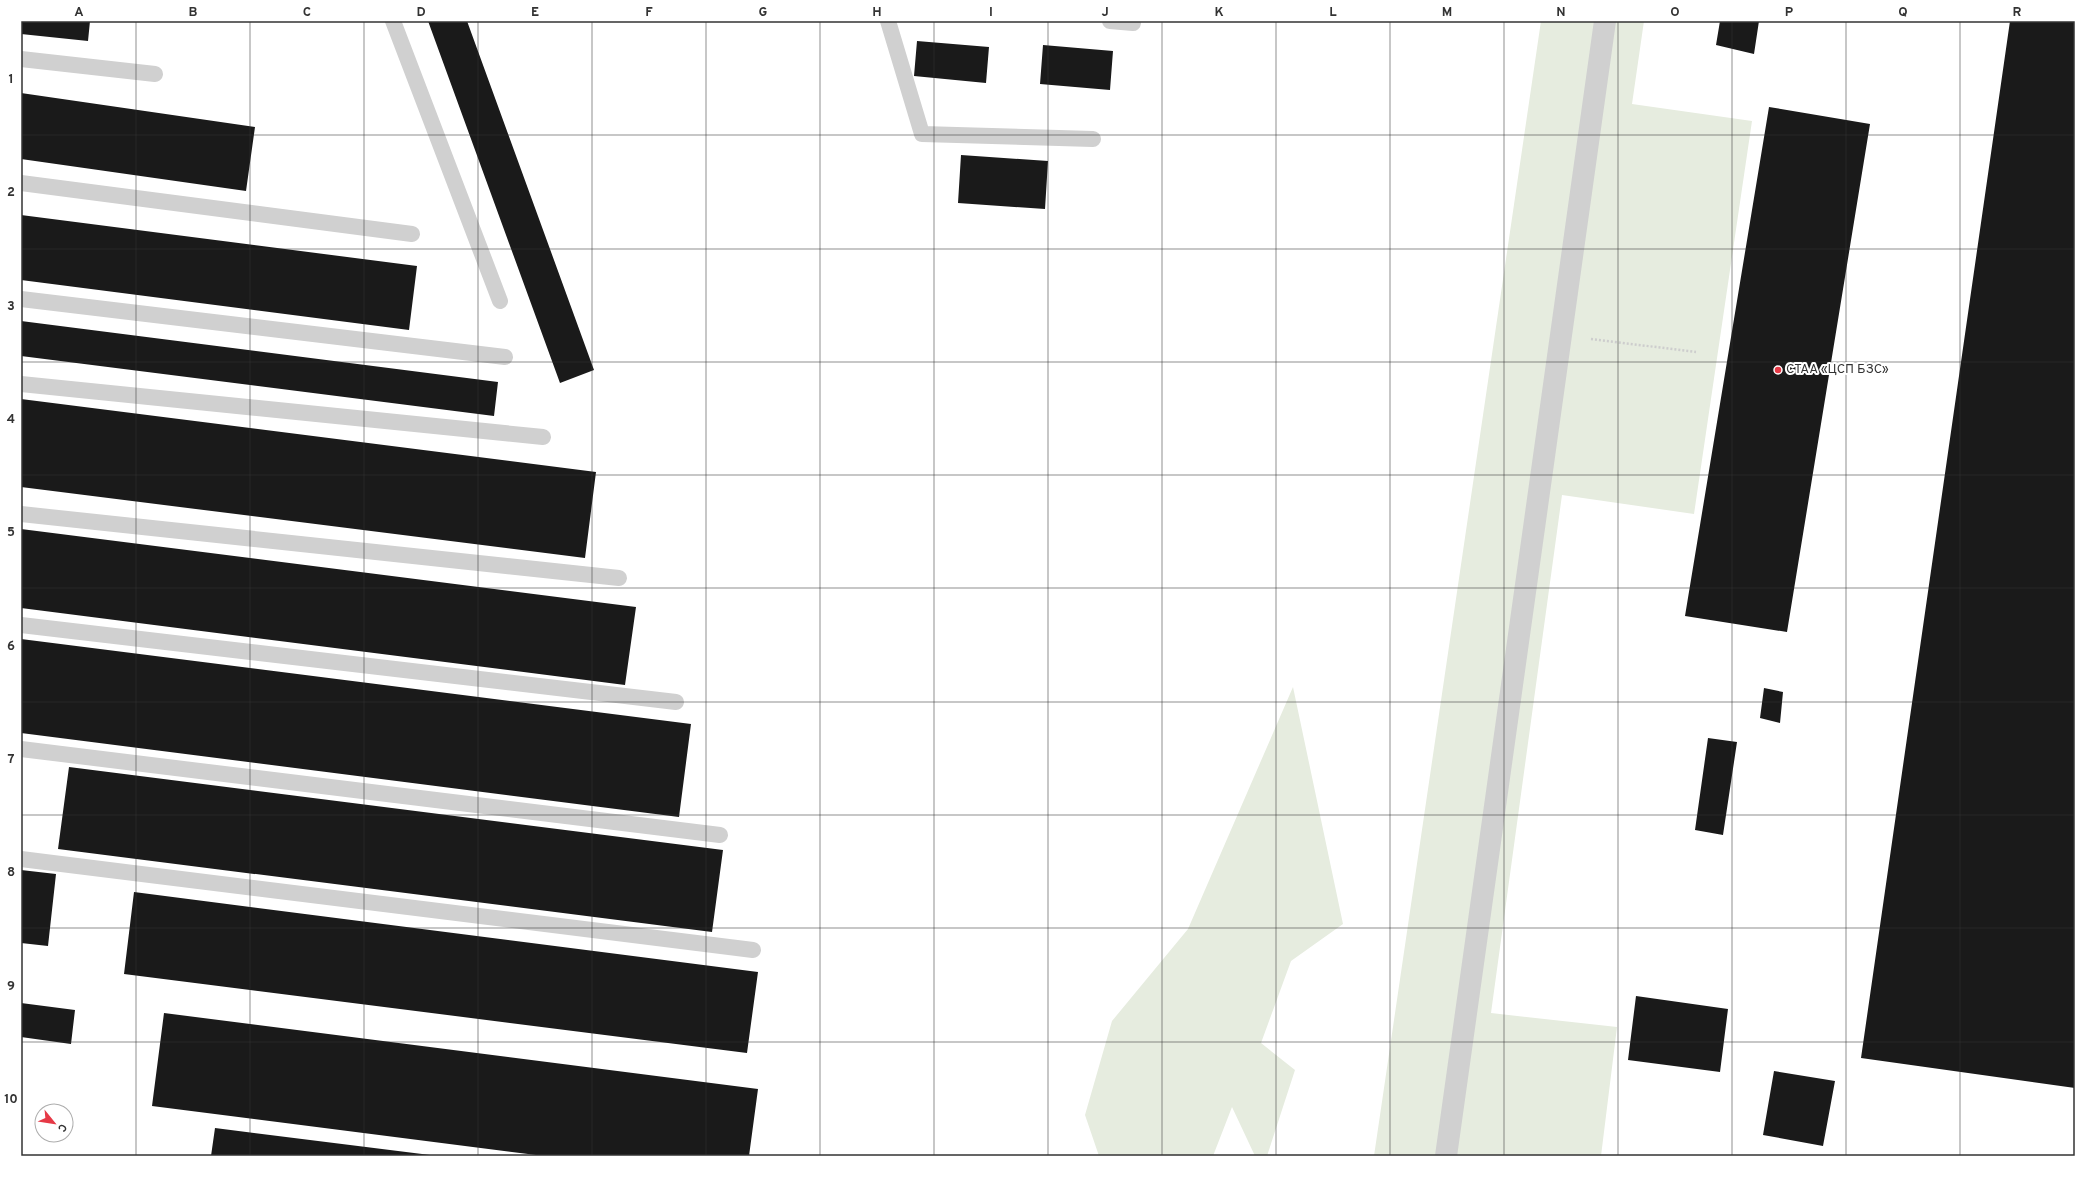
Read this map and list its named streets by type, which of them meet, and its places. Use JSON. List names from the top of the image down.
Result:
{
  "places": ["СТАА «ЦСП БЗС»"],
  "north": "bottom right",
  "grid": {
    "columns": [
      "A",
      "B",
      "C",
      "D",
      "E",
      "F",
      "G",
      "H",
      "I",
      "J",
      "K",
      "L",
      "M",
      "N",
      "O",
      "P",
      "Q",
      "R"
    ],
    "rows": [
      "1",
      "2",
      "3",
      "4",
      "5",
      "6",
      "7",
      "8",
      "9",
      "10"
    ]
  }
}
